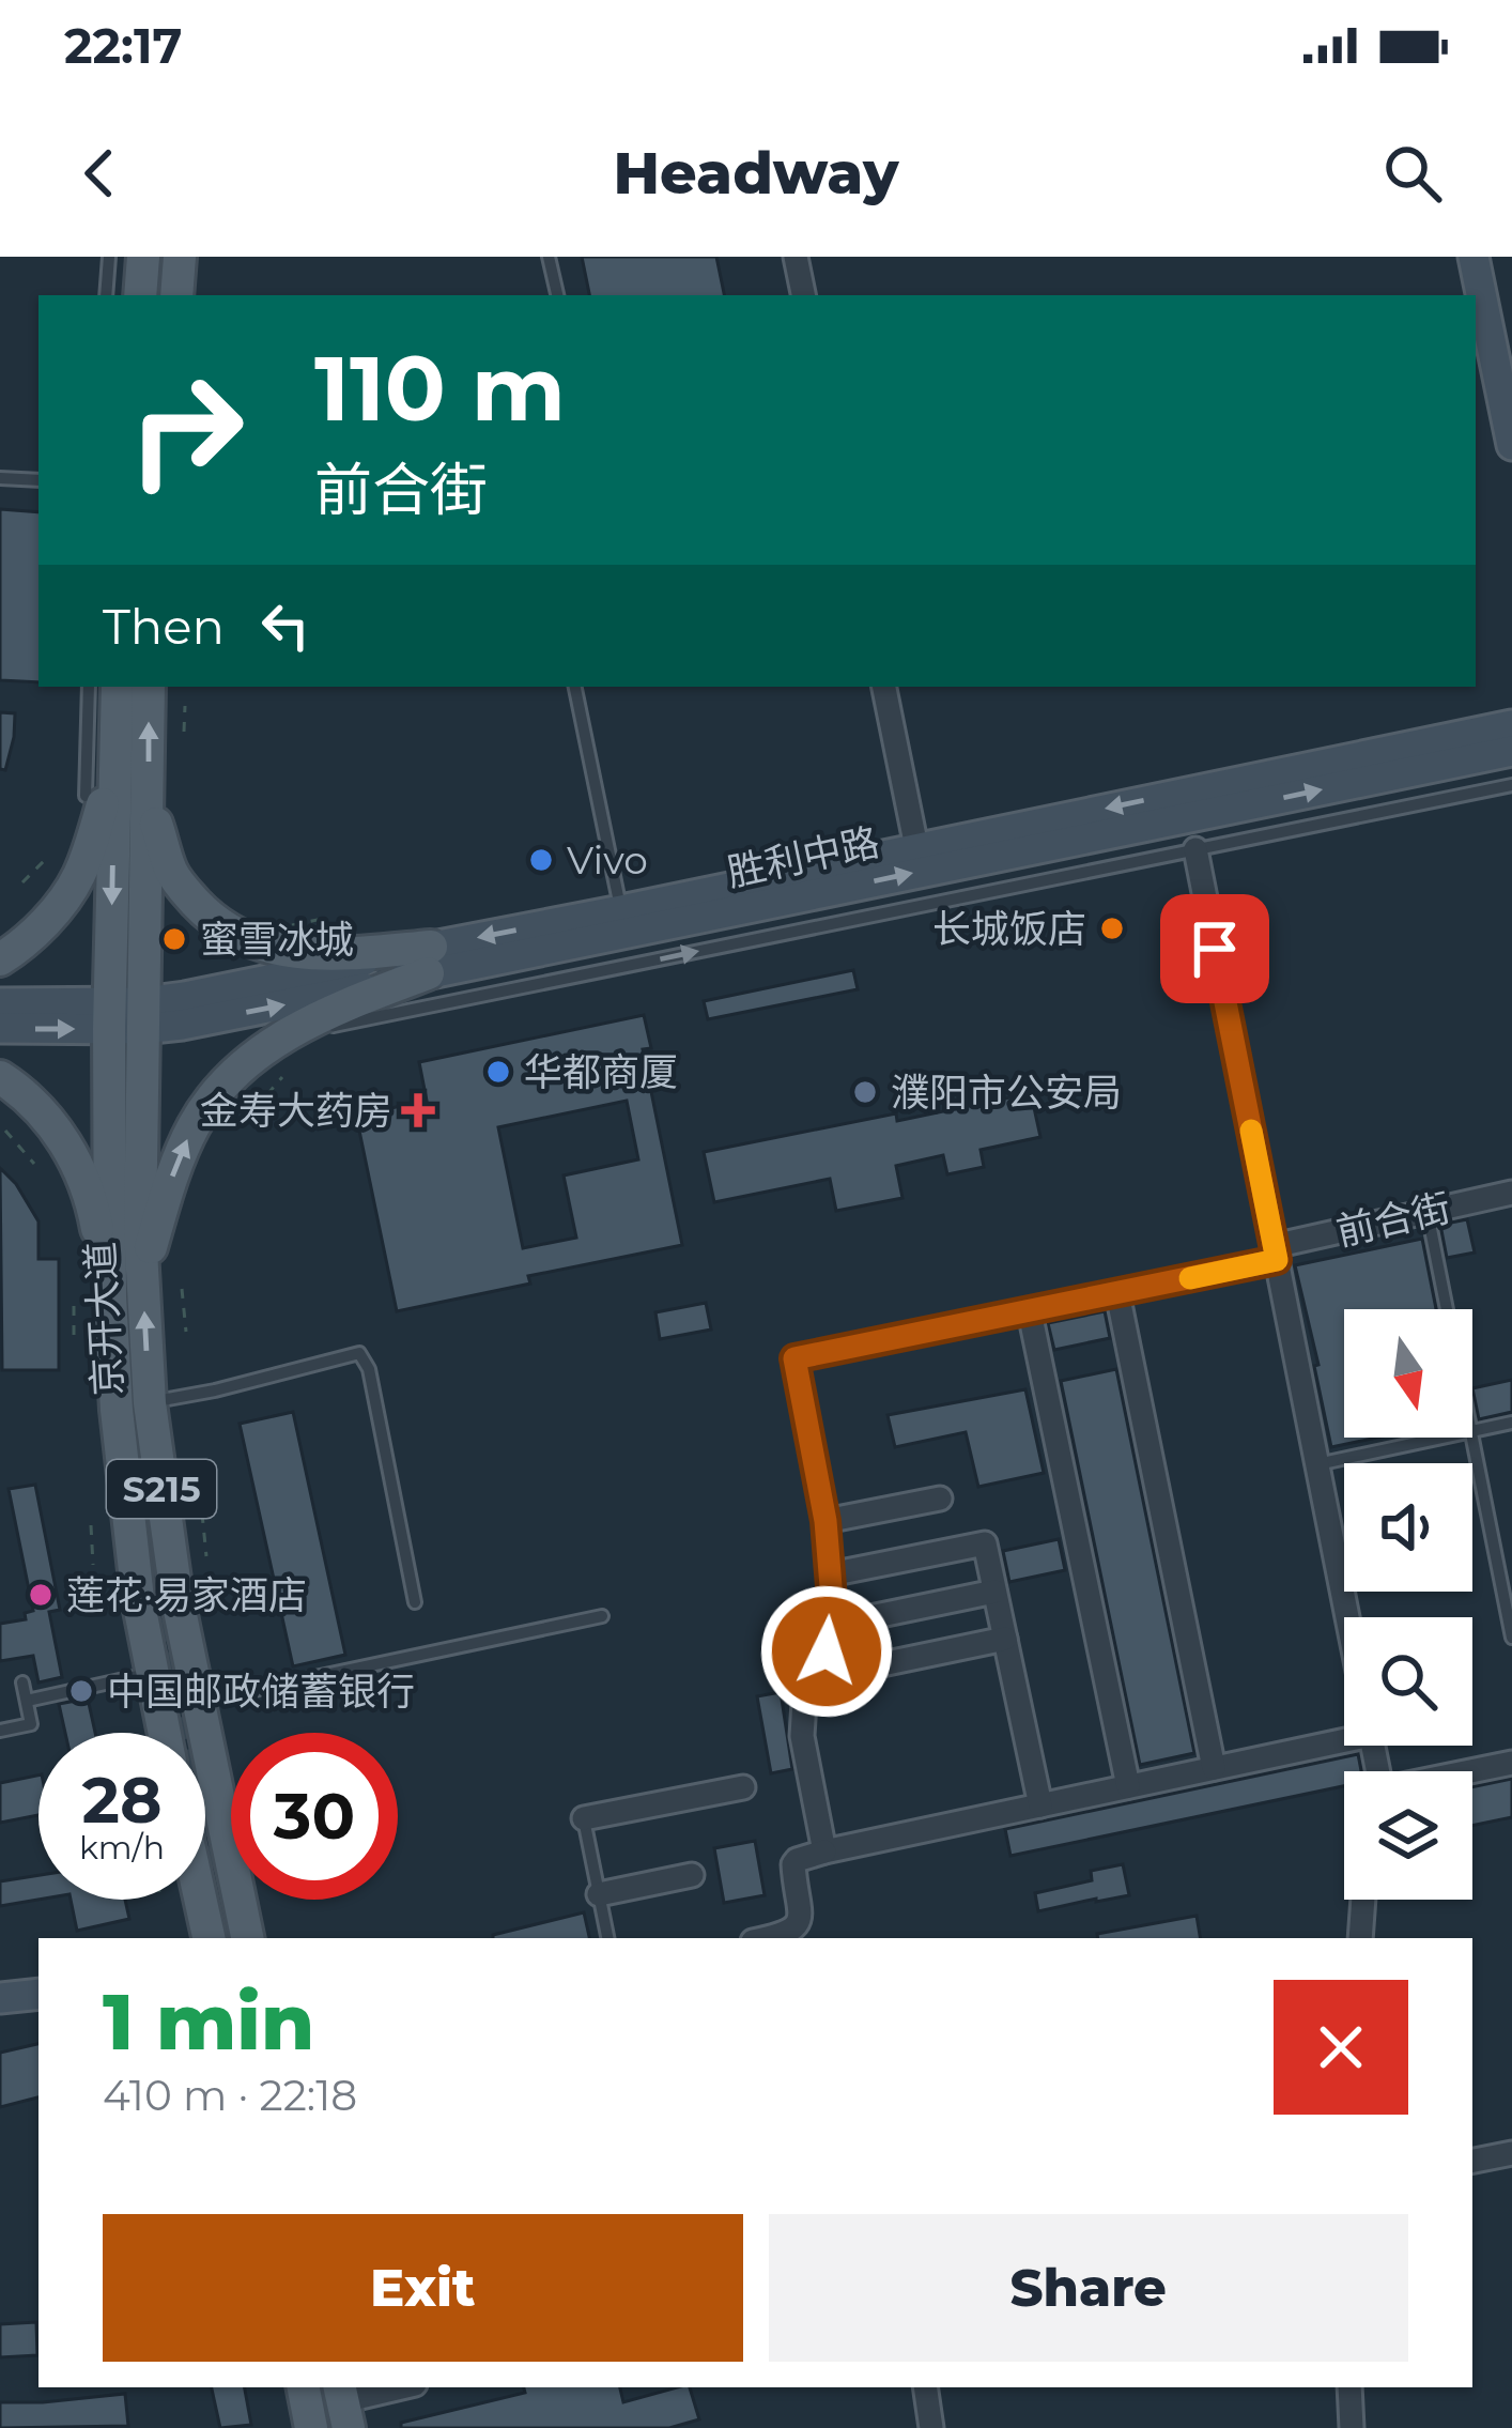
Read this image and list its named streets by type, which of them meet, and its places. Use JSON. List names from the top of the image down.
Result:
{
  "streets": {
    "main road": ["胜利中路", "京开大道", "S215"],
    "street": ["前合街"]
  },
  "crossings": [
    ["胜利中路", "京开大道"]
  ],
  "places": {
    "other": [
      "Vivo",
      "长城饭店",
      "蜜雪冰城",
      "华都商厦",
      "濮阳市公安局",
      "莲花·易家酒店",
      "中国邮政储蓄银行"
    ],
    "health": ["金寿大药房"]
  },
  "north": "bottom",
  "page": {
    "status": "22:17",
    "header": "Headway",
    "turn": ["110 m", "前合街"],
    "then": "Then",
    "speed": "28 km/h",
    "limit": "30",
    "heading": ["1 min", "410 m · 22:18"],
    "buttons": ["Exit", "Share"]
  }
}
